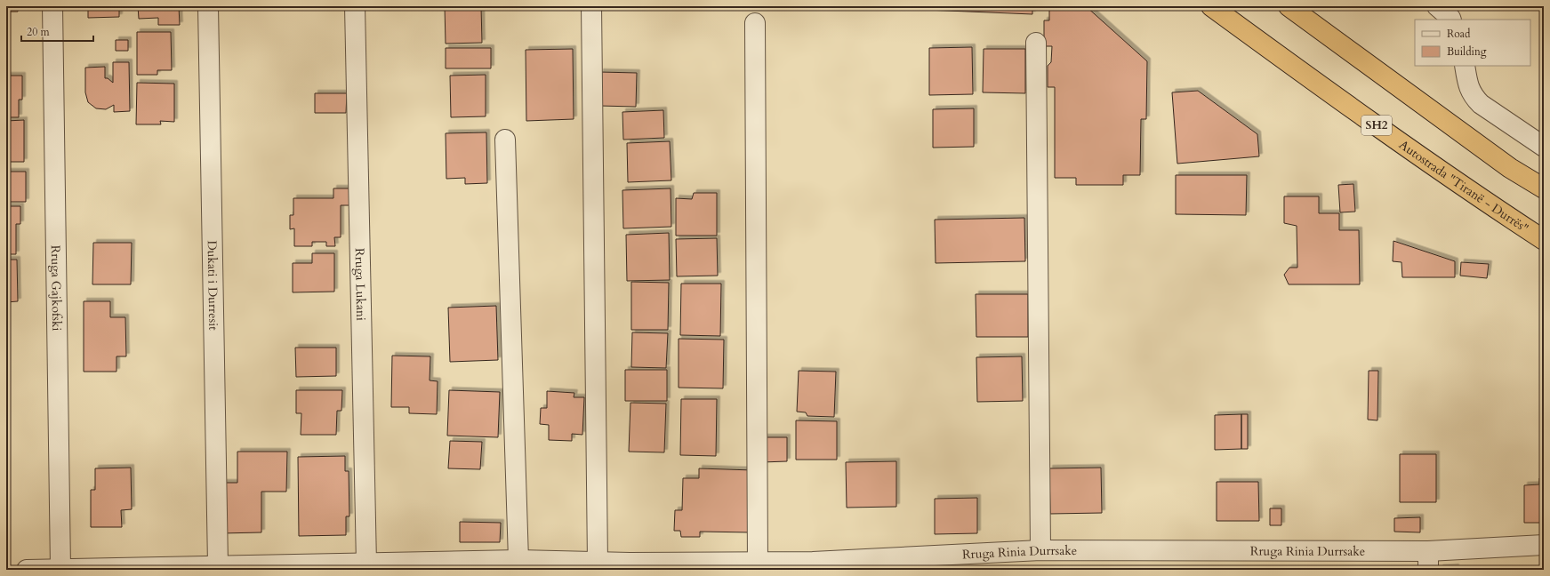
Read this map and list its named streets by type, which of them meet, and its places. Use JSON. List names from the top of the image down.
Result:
{
  "streets": {
    "highway": ["SH2", "Autostrada \"Tiranë - Durrës\""],
    "street": [
      "Rruga Lukani",
      "Dukati i Durresit",
      "Rruga Gajkofski",
      "Rruga Rinia Durrsake"
    ]
  },
  "crossings": [
    ["Rruga Lukani", "Rruga Rinia Durrsake"],
    ["Dukati i Durresit", "Rruga Rinia Durrsake"],
    ["Rruga Gajkofski", "Rruga Rinia Durrsake"]
  ],
  "legend": ["Road", "Building"],
  "scale_bar": "20 m"
}
